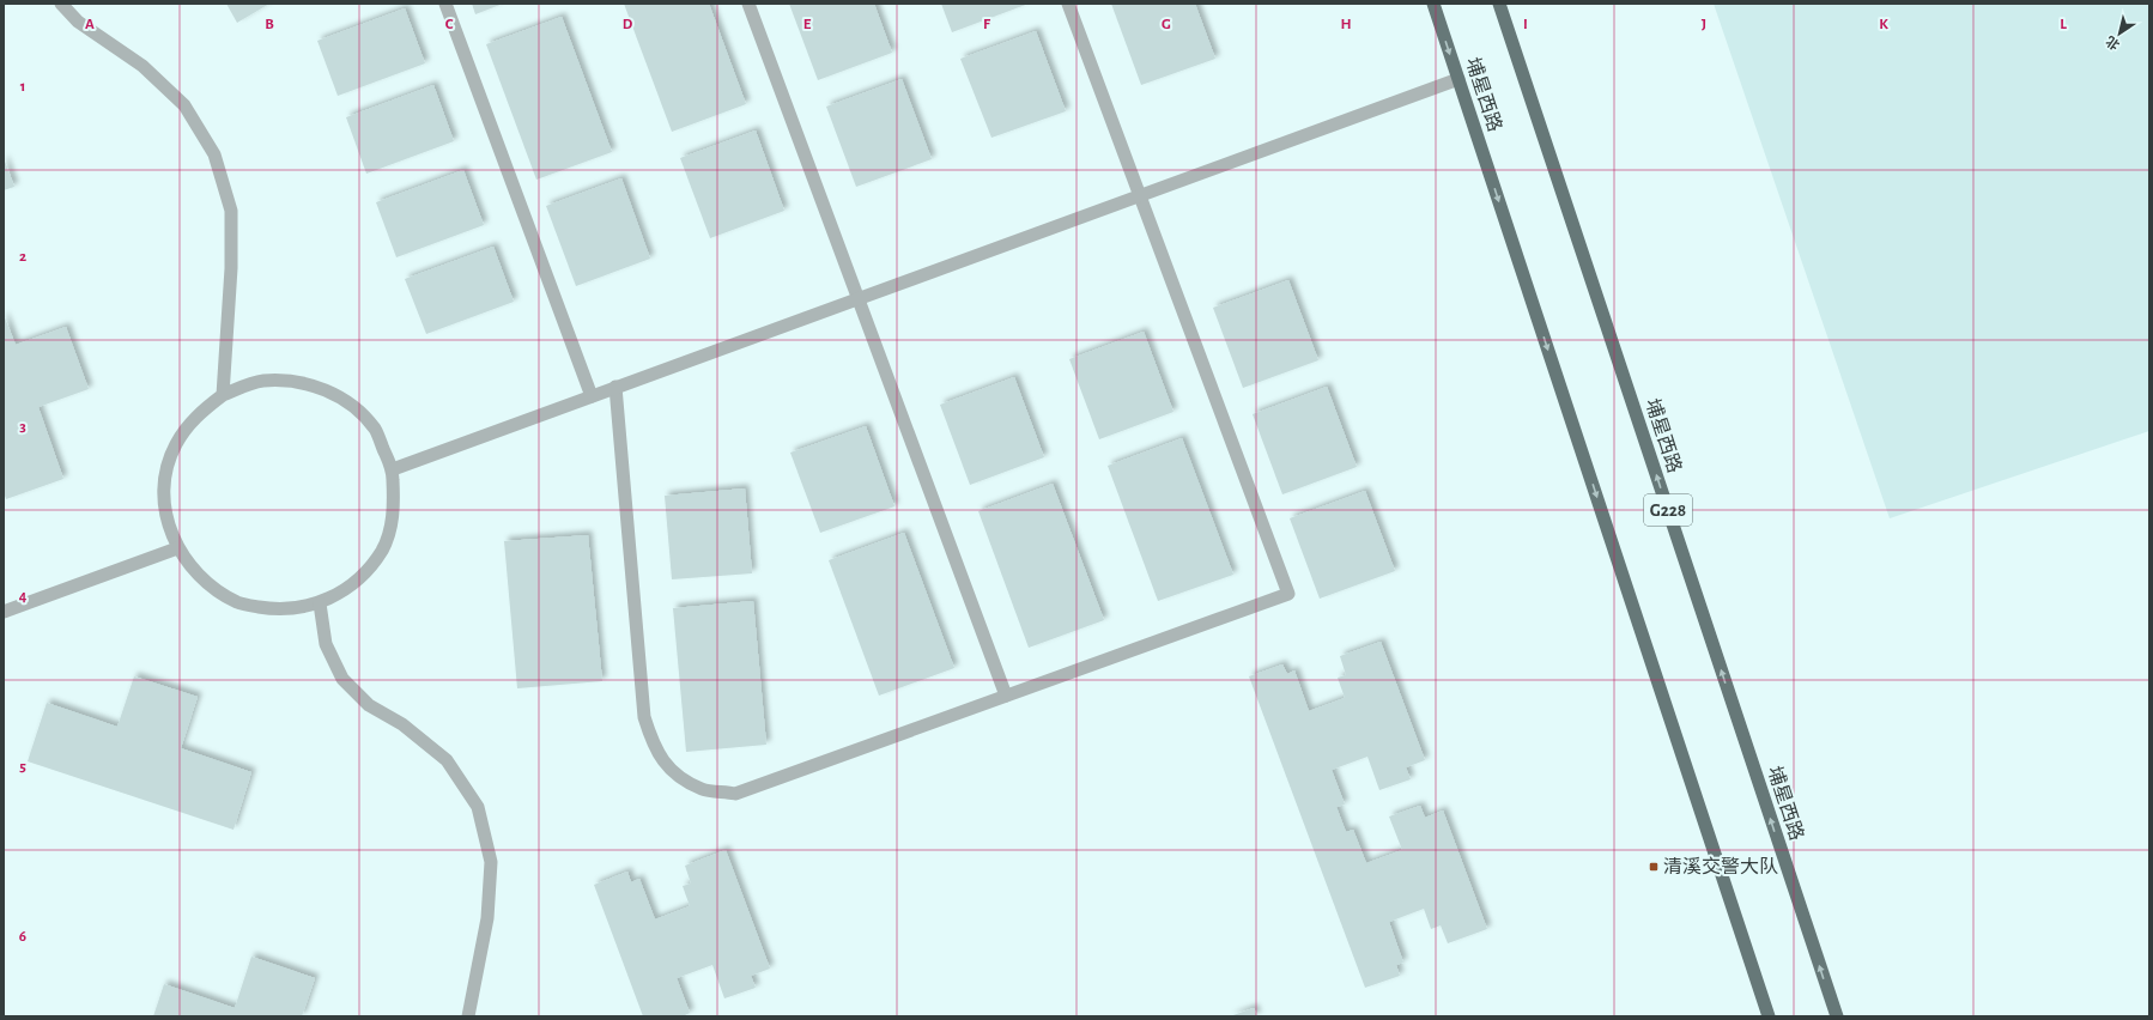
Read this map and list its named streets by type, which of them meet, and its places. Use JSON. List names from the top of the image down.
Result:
{
  "streets": {
    "highway": ["埔星西路", "G228"]
  },
  "places": {
    "transit": ["清溪交警大队"]
  },
  "north": "bottom left",
  "grid": {
    "columns": [
      "A",
      "B",
      "C",
      "D",
      "E",
      "F",
      "G",
      "H",
      "I",
      "J",
      "K",
      "L"
    ],
    "rows": [
      "1",
      "2",
      "3",
      "4",
      "5",
      "6"
    ]
  }
}
